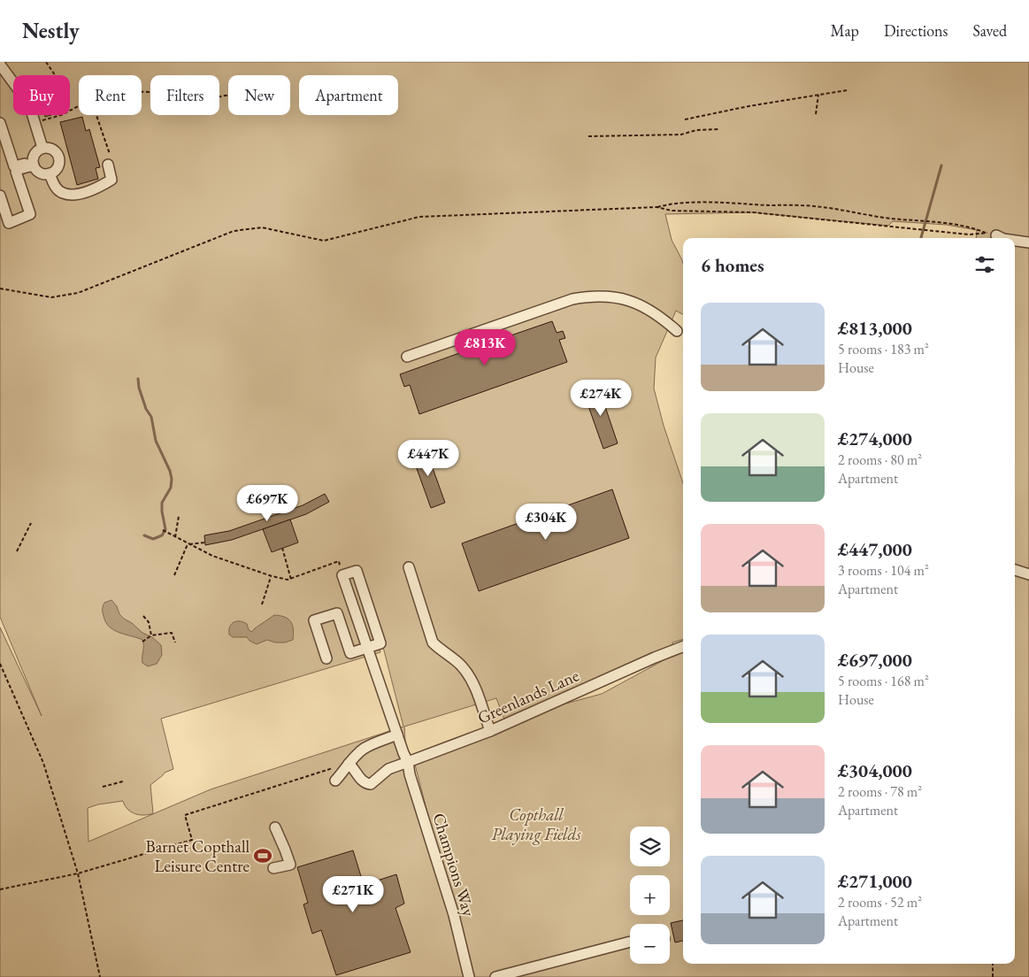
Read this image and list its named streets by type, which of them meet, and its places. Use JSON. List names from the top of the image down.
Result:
{
  "streets": {
    "street": ["Greenlands Lane", "Champions Way"]
  },
  "crossings": [
    ["Greenlands Lane", "Champions Way"]
  ],
  "parks": ["Copthall Playing Fields"],
  "places": {
    "sports": ["Barnet Copthall Leisure Centre"]
  },
  "page": {
    "header": "Nestly",
    "nav": ["Map", "Directions", "Saved"],
    "chip": [
      "Buy",
      "Rent",
      "Filters",
      "New",
      "Apartment"
    ],
    "heading": "6 homes",
    "list": [
      {
        "name": "£813,000",
        "note": "5 rooms · 183 m² · House"
      },
      {
        "name": "£274,000",
        "note": "2 rooms · 80 m² · Apartment"
      },
      {
        "name": "£447,000",
        "note": "3 rooms · 104 m² · Apartment"
      },
      {
        "name": "£697,000",
        "note": "5 rooms · 168 m² · House"
      },
      {
        "name": "£304,000",
        "note": "2 rooms · 78 m² · Apartment"
      },
      {
        "name": "£271,000",
        "note": "2 rooms · 52 m² · Apartment"
      }
    ],
    "price": [
      "£813K",
      "£274K",
      "£447K",
      "£697K",
      "£304K",
      "£271K"
    ],
    "map_buttons": ["+", "−"]
  }
}
